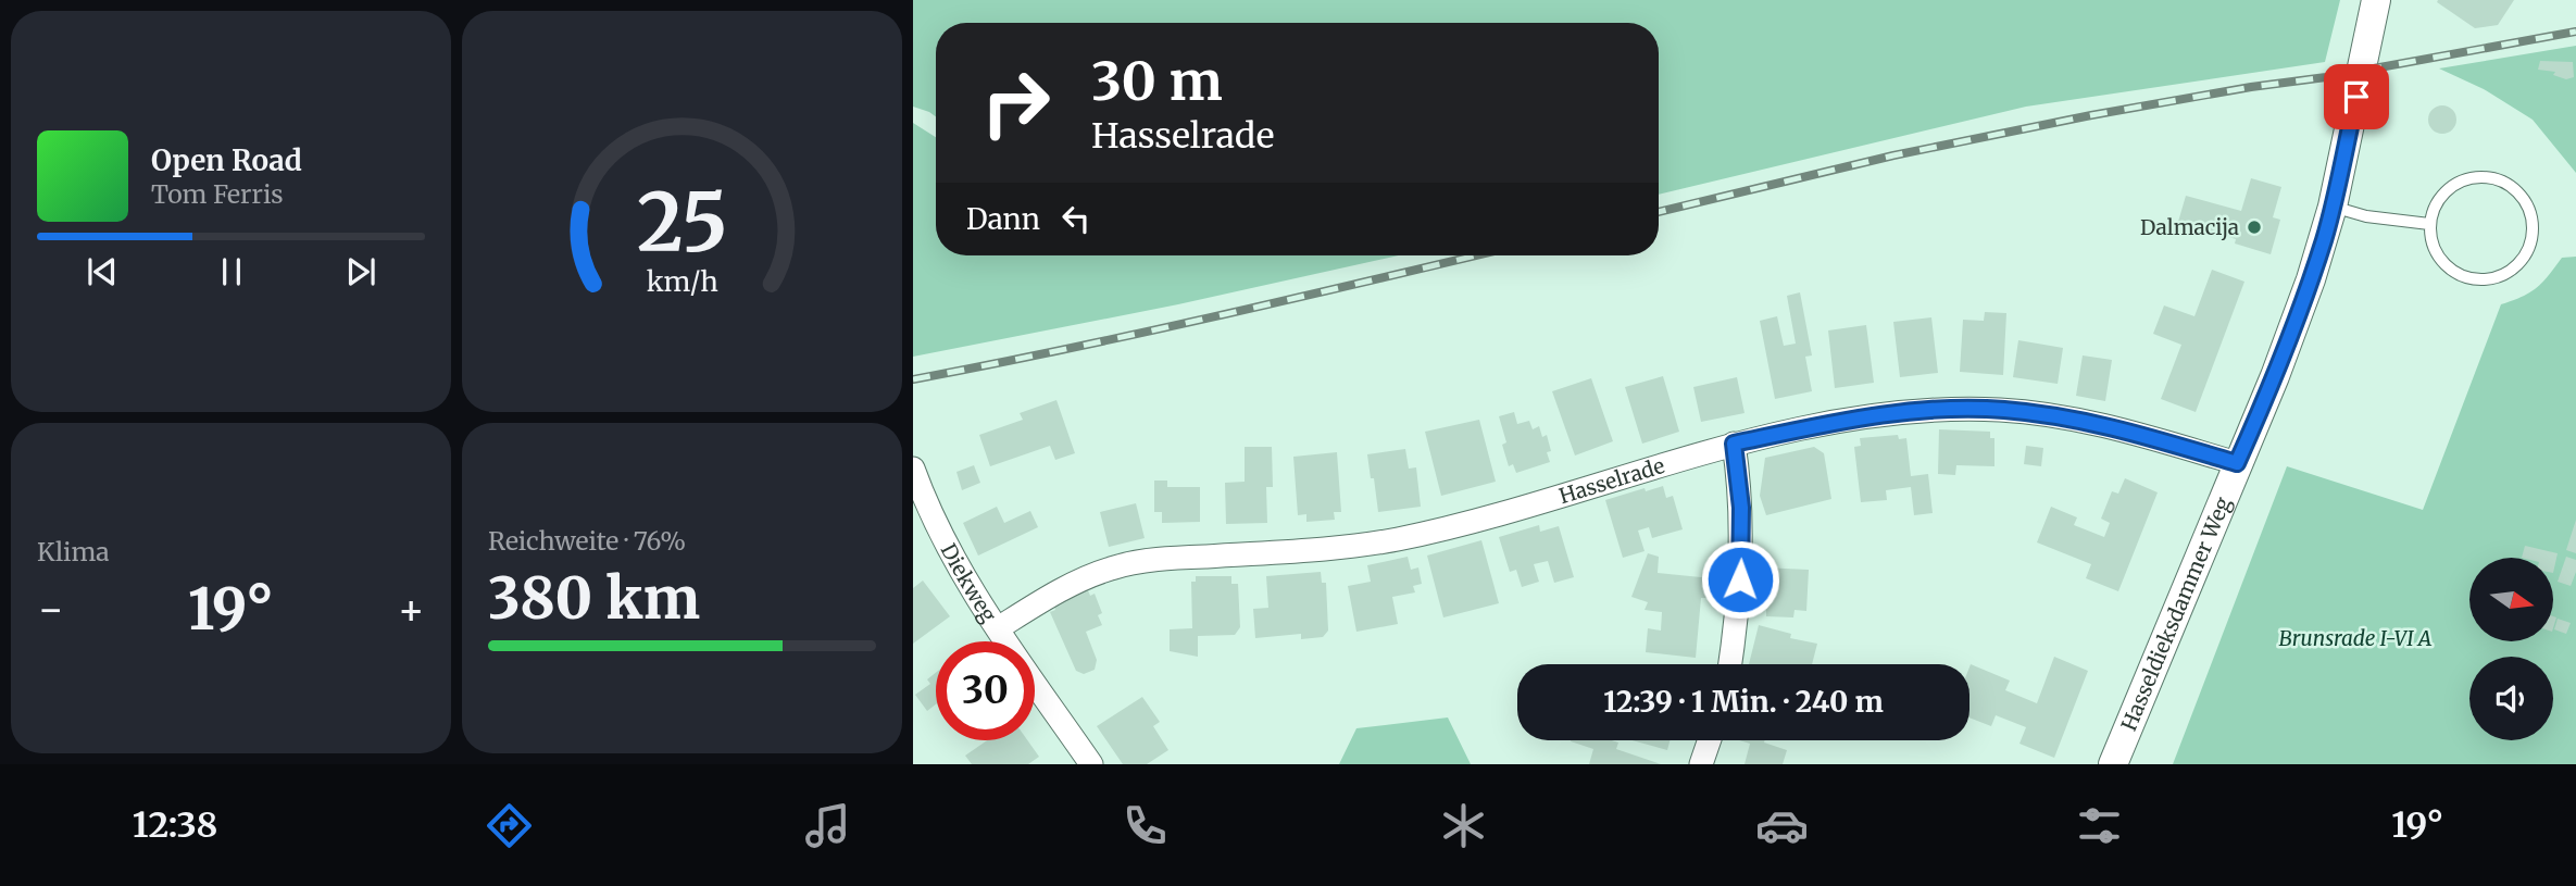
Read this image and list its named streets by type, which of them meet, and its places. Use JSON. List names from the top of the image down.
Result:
{
  "streets": {
    "street": ["Hasselrade", "Diekweg", "Hasseldieksdammer Weg"]
  },
  "crossings": [
    ["Hasselrade", "Diekweg"],
    ["Hasselrade", "Hasseldieksdammer Weg"]
  ],
  "parks": ["Brunsrade I-VI A"],
  "places": ["Dalmacija"],
  "north": "right",
  "page": {
    "turn": ["30 m", "Hasselrade"],
    "song": ["Open Road", "Tom Ferris"],
    "then": "Dann",
    "tile": [
      "Klima",
      ["Reichweite · 76%", "380 km"]
    ],
    "heat": ["−", "19°", "+"],
    "limit": "30",
    "trip": "12:39 · 1 Min. · 240 m",
    "tabs": ["12:38", "19°"],
    "gauge": ["25", "km/h"]
  }
}
